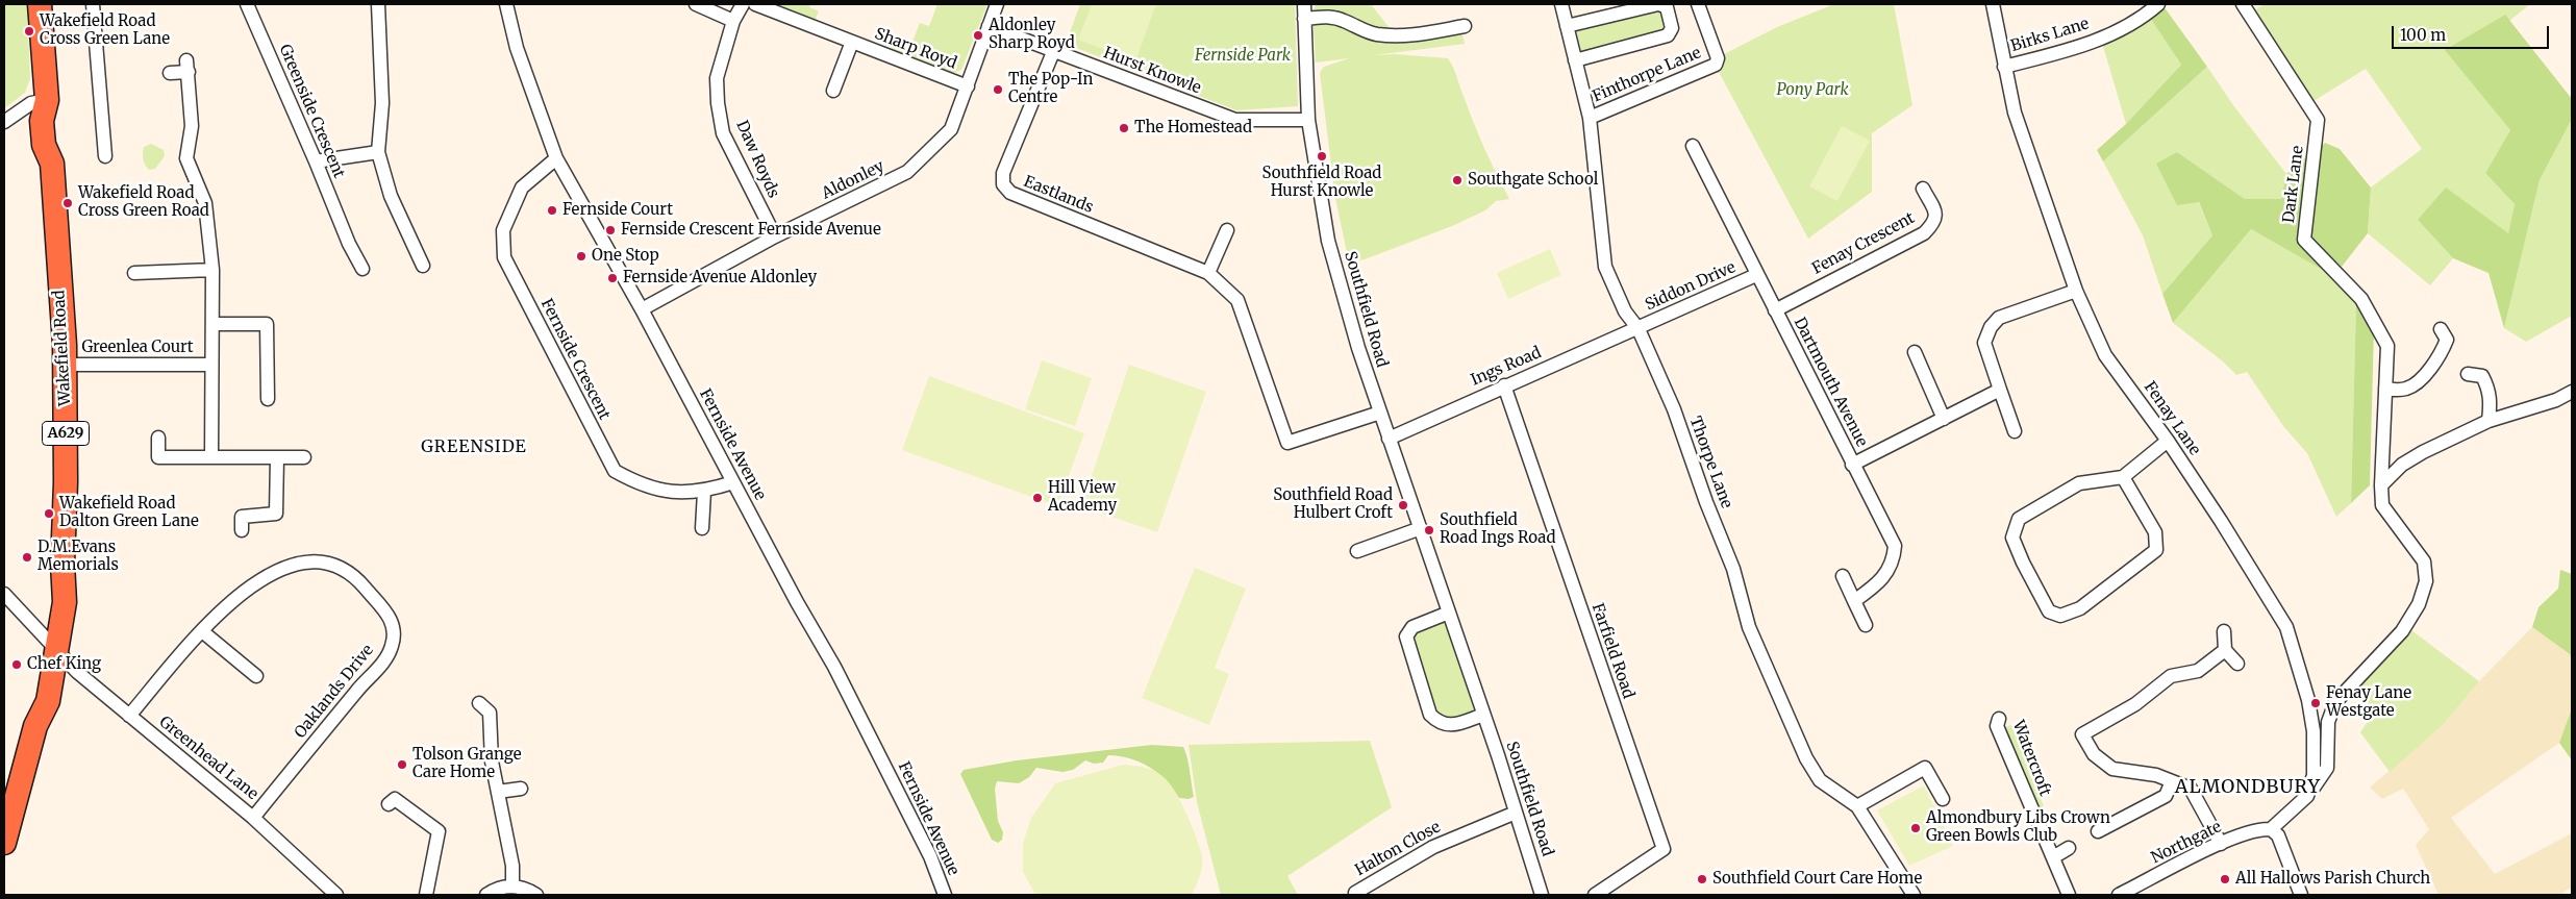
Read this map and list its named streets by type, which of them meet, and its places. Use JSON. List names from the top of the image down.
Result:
{
  "streets": {
    "highway": ["Wakefield Road", "A629"],
    "street": [
      "Birks Lane",
      "Sharp Royd",
      "Hurst Knowle",
      "Finthorpe Lane",
      "Greenside Crescent",
      "Daw Royds",
      "Aldonley",
      "Dark Lane",
      "Eastlands",
      "Fenay Crescent",
      "Siddon Drive",
      "Southfield Road",
      "Greenlea Court",
      "Fernside Crescent",
      "Ings Road",
      "Dartmouth Avenue",
      "Fenay Lane",
      "Fernside Avenue",
      "Thorpe Lane",
      "Farfield Road",
      "Oaklands Drive",
      "Greenhead Lane",
      "Watercroft",
      "Northgate",
      "Halton Close"
    ]
  },
  "crossings": [
    ["Birks Lane", "Fenay Lane"],
    ["Sharp Royd", "Aldonley"],
    ["Hurst Knowle", "Aldonley"],
    ["Hurst Knowle", "Eastlands"],
    ["Hurst Knowle", "Southfield Road"],
    ["Finthorpe Lane", "Thorpe Lane"],
    ["Daw Royds", "Aldonley"],
    ["Aldonley", "Fernside Avenue"],
    ["Dark Lane", "Fenay Lane"],
    ["Eastlands", "Southfield Road"],
    ["Fenay Crescent", "Dartmouth Avenue"],
    ["Siddon Drive", "Ings Road"],
    ["Siddon Drive", "Dartmouth Avenue"],
    ["Siddon Drive", "Thorpe Lane"],
    ["Southfield Road", "Ings Road"],
    ["Southfield Road", "Halton Close"],
    ["Wakefield Road", "Greenlea Court"],
    ["Wakefield Road", "Greenhead Lane"],
    ["Fernside Crescent", "Fernside Avenue"],
    ["Ings Road", "Thorpe Lane"],
    ["Ings Road", "Farfield Road"],
    ["Oaklands Drive", "Greenhead Lane"]
  ],
  "districts": ["GREENSIDE", "ALMONDBURY"],
  "parks": ["Fernside Park", "Pony Park"],
  "places": [
    "Wakefield Road Cross Green Lane",
    "Aldonley Sharp Royd",
    "The Pop-In Centre",
    "The Homestead",
    "Southfield Road Hurst Knowle",
    "Southgate School",
    "Wakefield Road Cross Green Road",
    "Fernside Court",
    "Fernside Crescent Fernside Avenue",
    "One Stop",
    "Fernside Avenue Aldonley",
    "Hill View Academy",
    "Southfield Road Hulbert Croft",
    "Wakefield Road Dalton Green Lane",
    "Southfield Road Ings Road",
    "D.M.Evans Memorials",
    "Chef King",
    "Fenay Lane Westgate",
    "Tolson Grange Care Home",
    "Almondbury Libs Crown Green Bowls Club",
    "Southfield Court Care Home",
    "All Hallows Parish Church"
  ],
  "scale_bar": "100 m"
}
